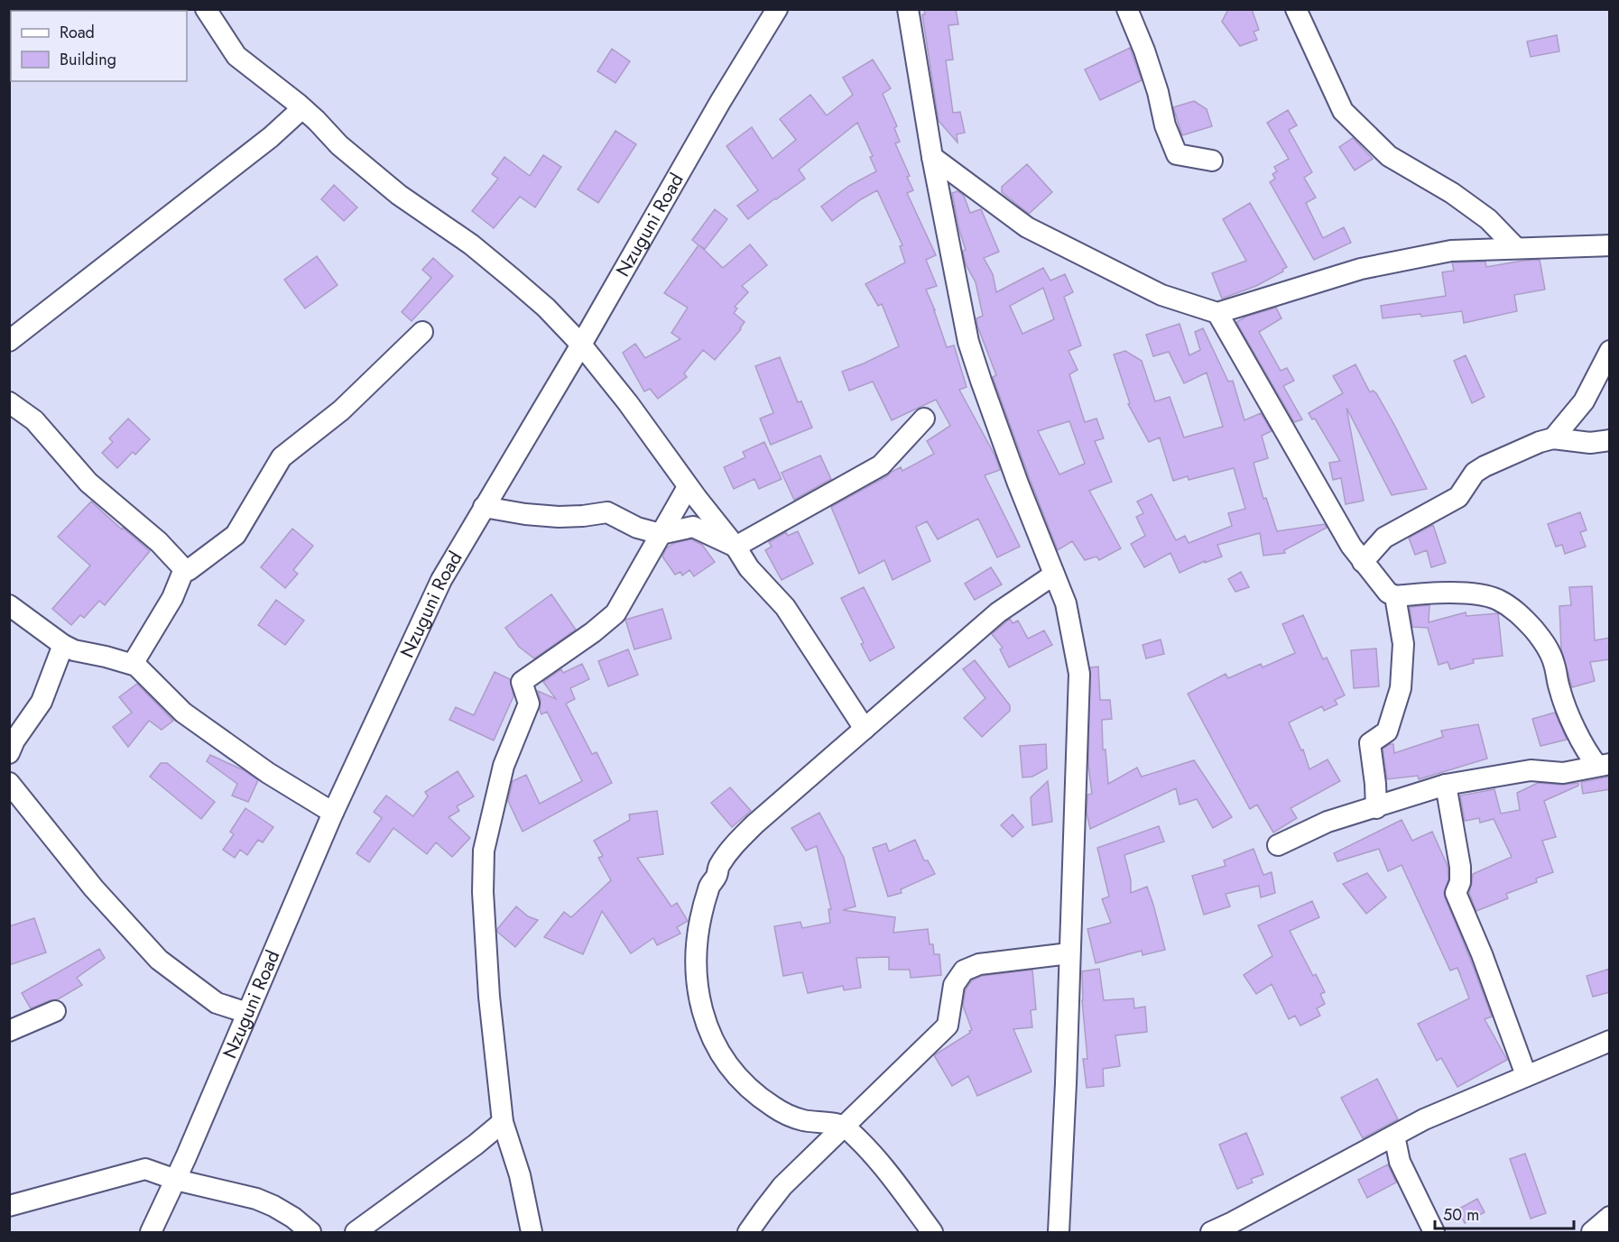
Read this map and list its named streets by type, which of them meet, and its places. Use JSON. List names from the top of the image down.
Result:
{
  "streets": {
    "street": ["Nzuguni Road"]
  },
  "legend": ["Road", "Building"],
  "scale_bar": "50 m"
}
